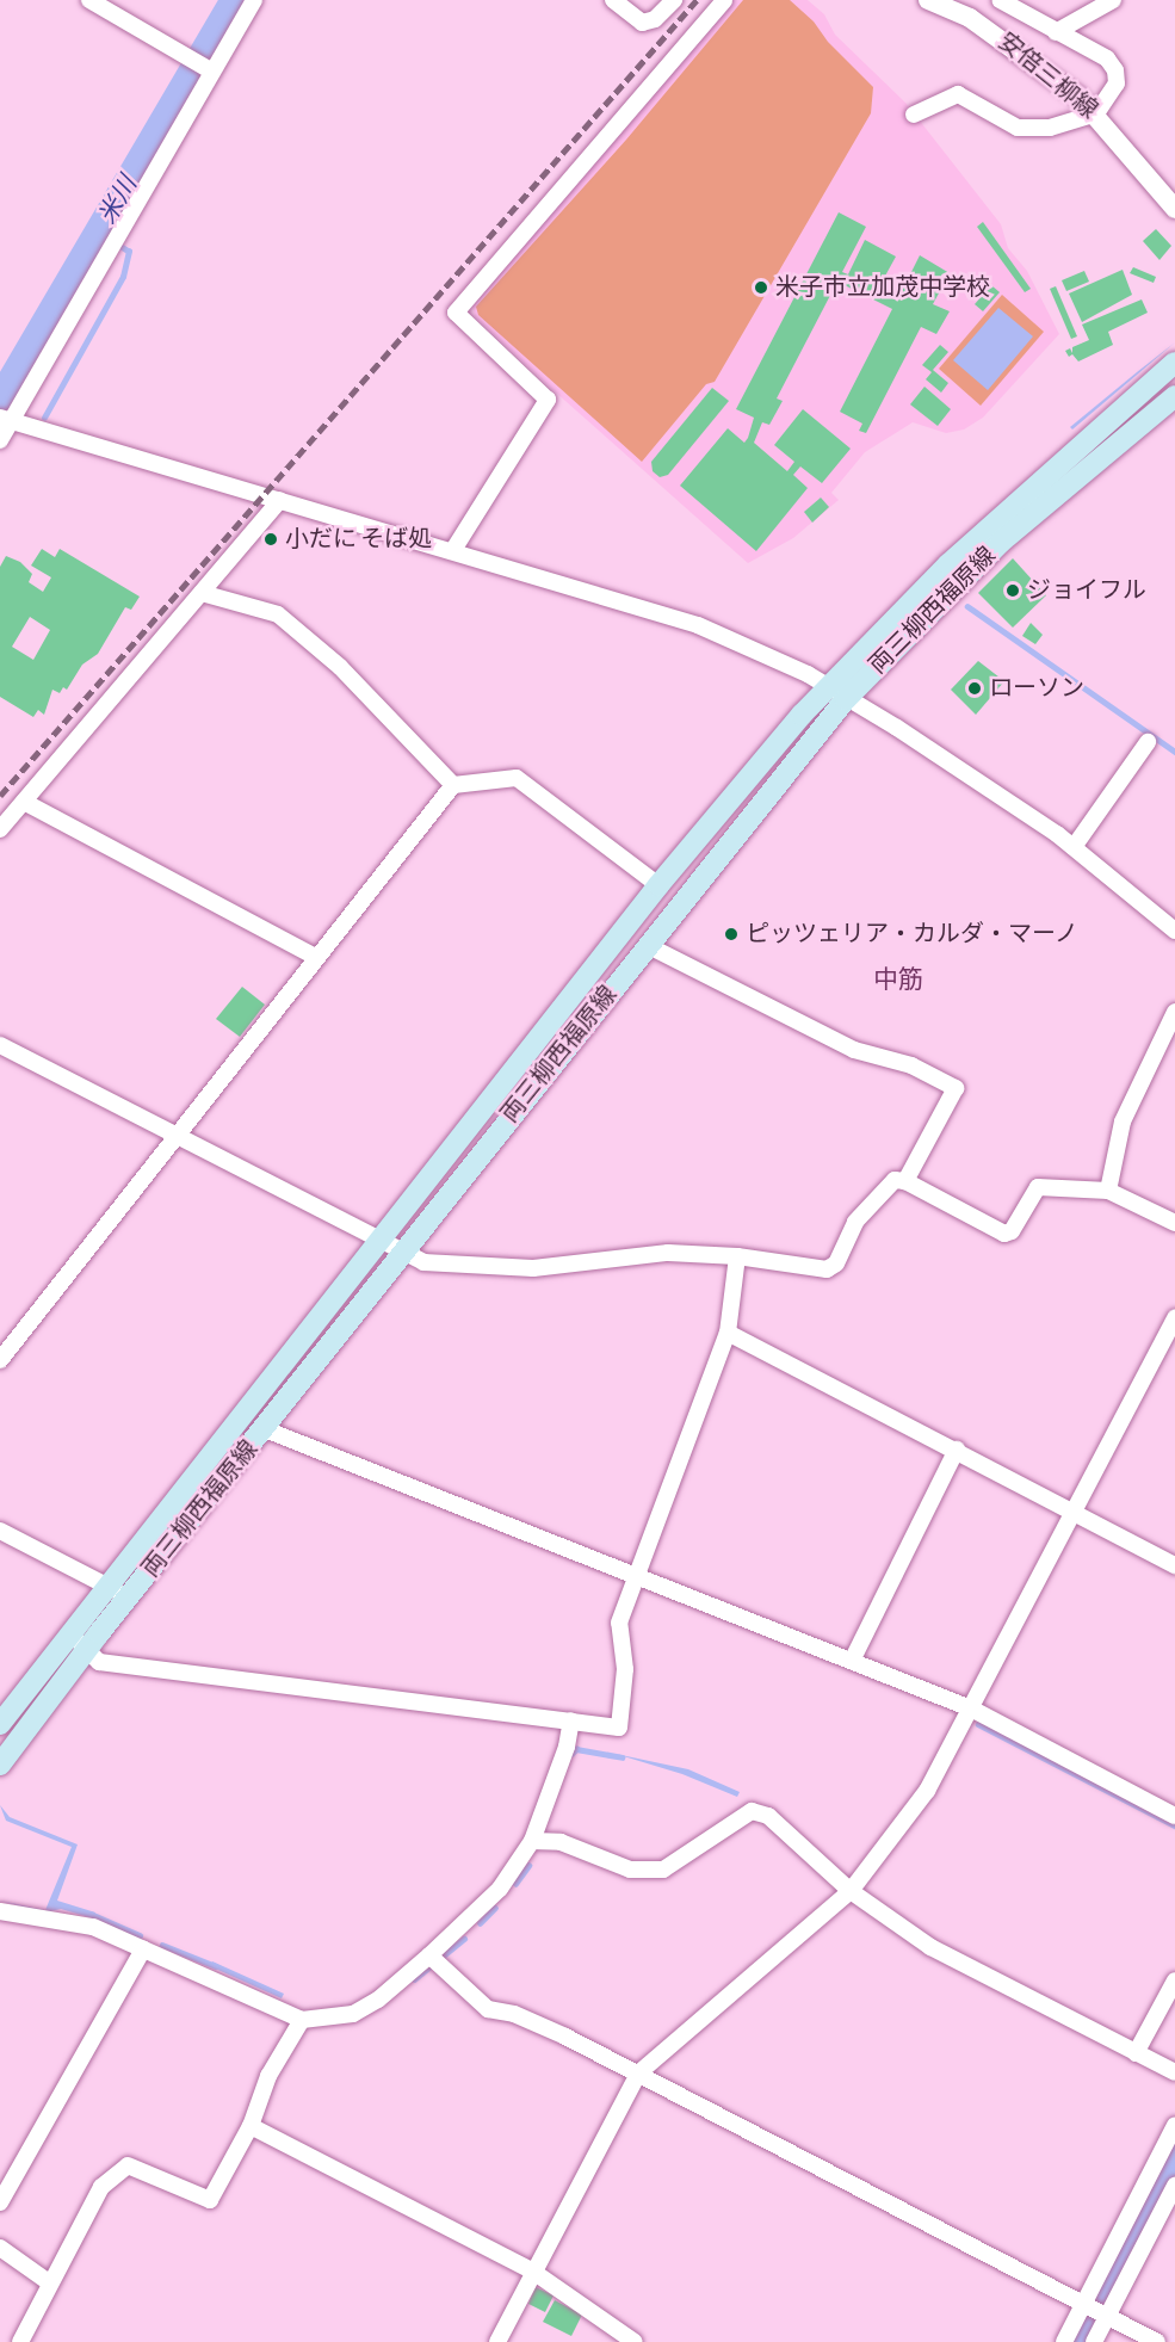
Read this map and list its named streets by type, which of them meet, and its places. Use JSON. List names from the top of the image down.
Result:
{
  "streets": {
    "main road": ["両三柳西福原線"],
    "street": ["安倍三柳線"]
  },
  "districts": ["中筋"],
  "water": ["米川"],
  "places": [
    "米子市立加茂中学校",
    "小だに そば処",
    "ジョイフル",
    "ローソン",
    "ピッツェリア・カルダ・マーノ"
  ]
}
